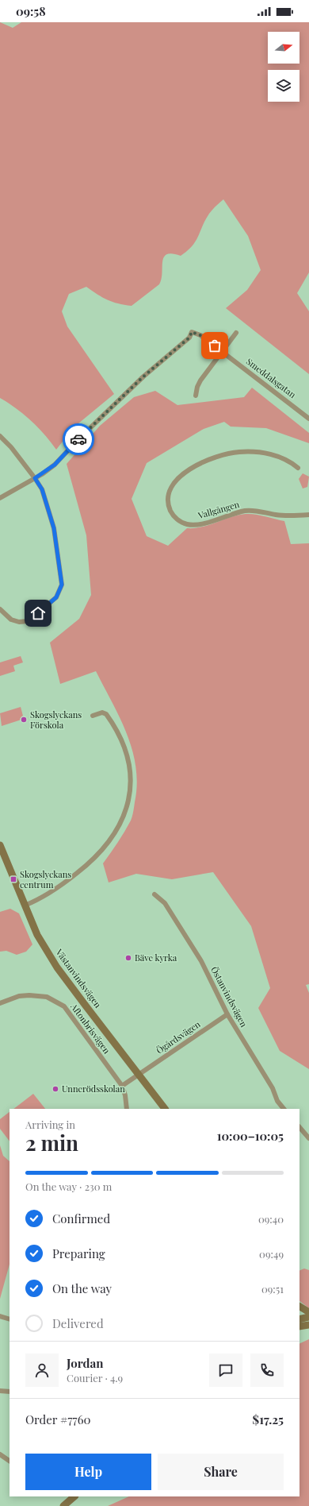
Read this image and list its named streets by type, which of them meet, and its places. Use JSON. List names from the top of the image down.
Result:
{
  "streets": {
    "street": [
      "Smeddalsgatan",
      "Vallgången",
      "Västanvindsvägen",
      "Östanvindsvägen",
      "Aftonbrisvägen",
      "Ögårdsvägen"
    ]
  },
  "crossings": [
    ["Västanvindsvägen", "Ögårdsvägen"],
    ["Östanvindsvägen", "Ögårdsvägen"],
    ["Aftonbrisvägen", "Ögårdsvägen"]
  ],
  "places": {
    "other": ["Skogslyckans Förskola", "Bäve kyrka", "Unnerödsskolan"],
    "transit": ["Skogslyckans centrum"]
  },
  "north": "right",
  "page": {
    "status": "09:58",
    "heading": ["2 min", "Arriving in", "10:00–10:05"],
    "panel": [
      "Jordan",
      "Courier · 4.9",
      "Order #7760",
      "$17.25"
    ],
    "bar": "On the way · 230 m",
    "list": [
      ["Confirmed", "09:40"],
      ["Preparing", "09:49"],
      ["On the way", "09:51"],
      "Delivered"
    ],
    "buttons": ["Help", "Share"]
  }
}
